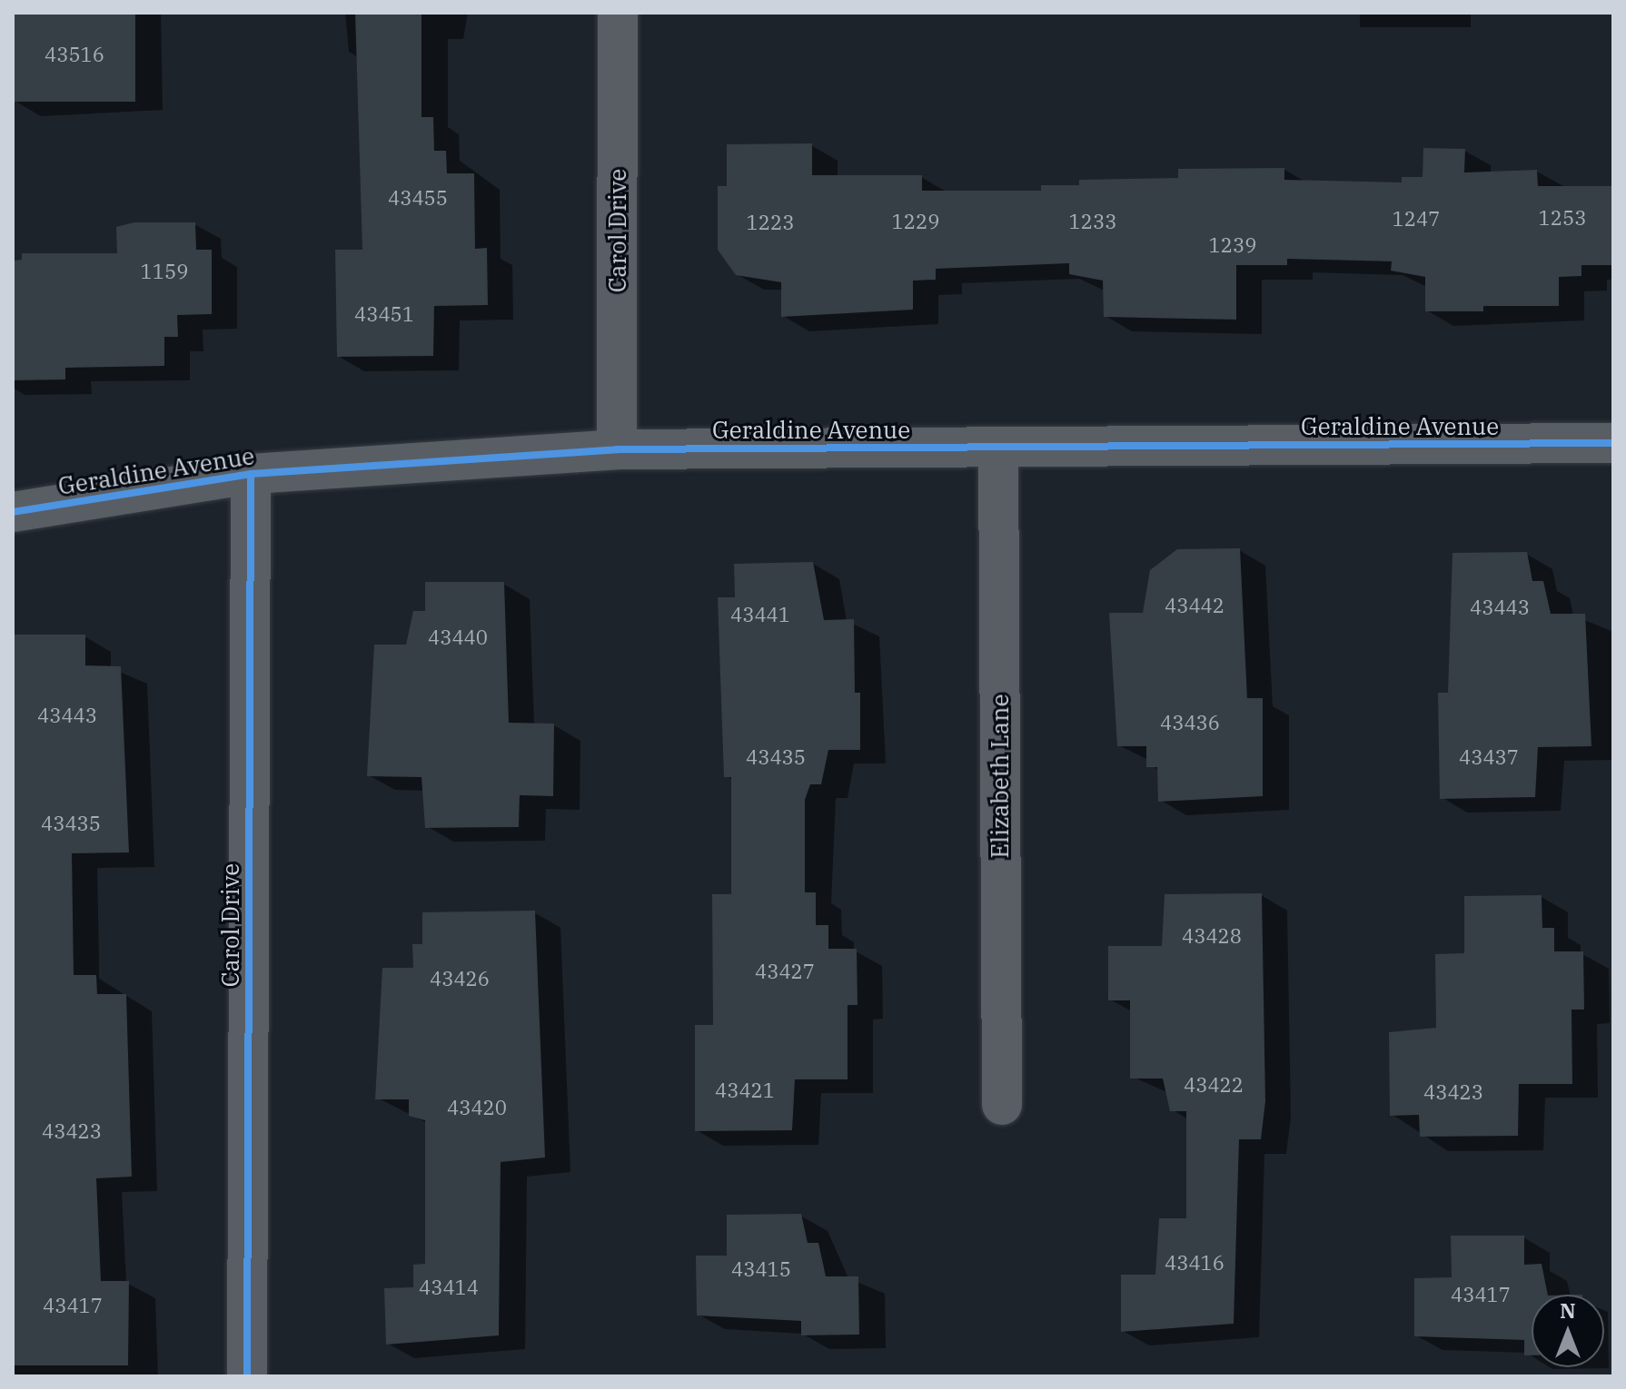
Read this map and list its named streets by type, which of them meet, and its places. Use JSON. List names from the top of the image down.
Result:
{
  "streets": {
    "street": ["Carol Drive", "Geraldine Avenue", "Elizabeth Lane"]
  },
  "crossings": [
    ["Carol Drive", "Geraldine Avenue"],
    ["Geraldine Avenue", "Elizabeth Lane"]
  ],
  "house_numbers": [
    "43516",
    "43455",
    "1253",
    "1247",
    "1229",
    "1233",
    "1223",
    "1239",
    "1159",
    "43451",
    "43442",
    "43443",
    "43441",
    "43440",
    "43443",
    "43436",
    "43435",
    "43437",
    "43435",
    "43428",
    "43427",
    "43426",
    "43422",
    "43421",
    "43423",
    "43420",
    "43423",
    "43416",
    "43415",
    "43414",
    "43417",
    "43417"
  ],
  "north": "top"
}
